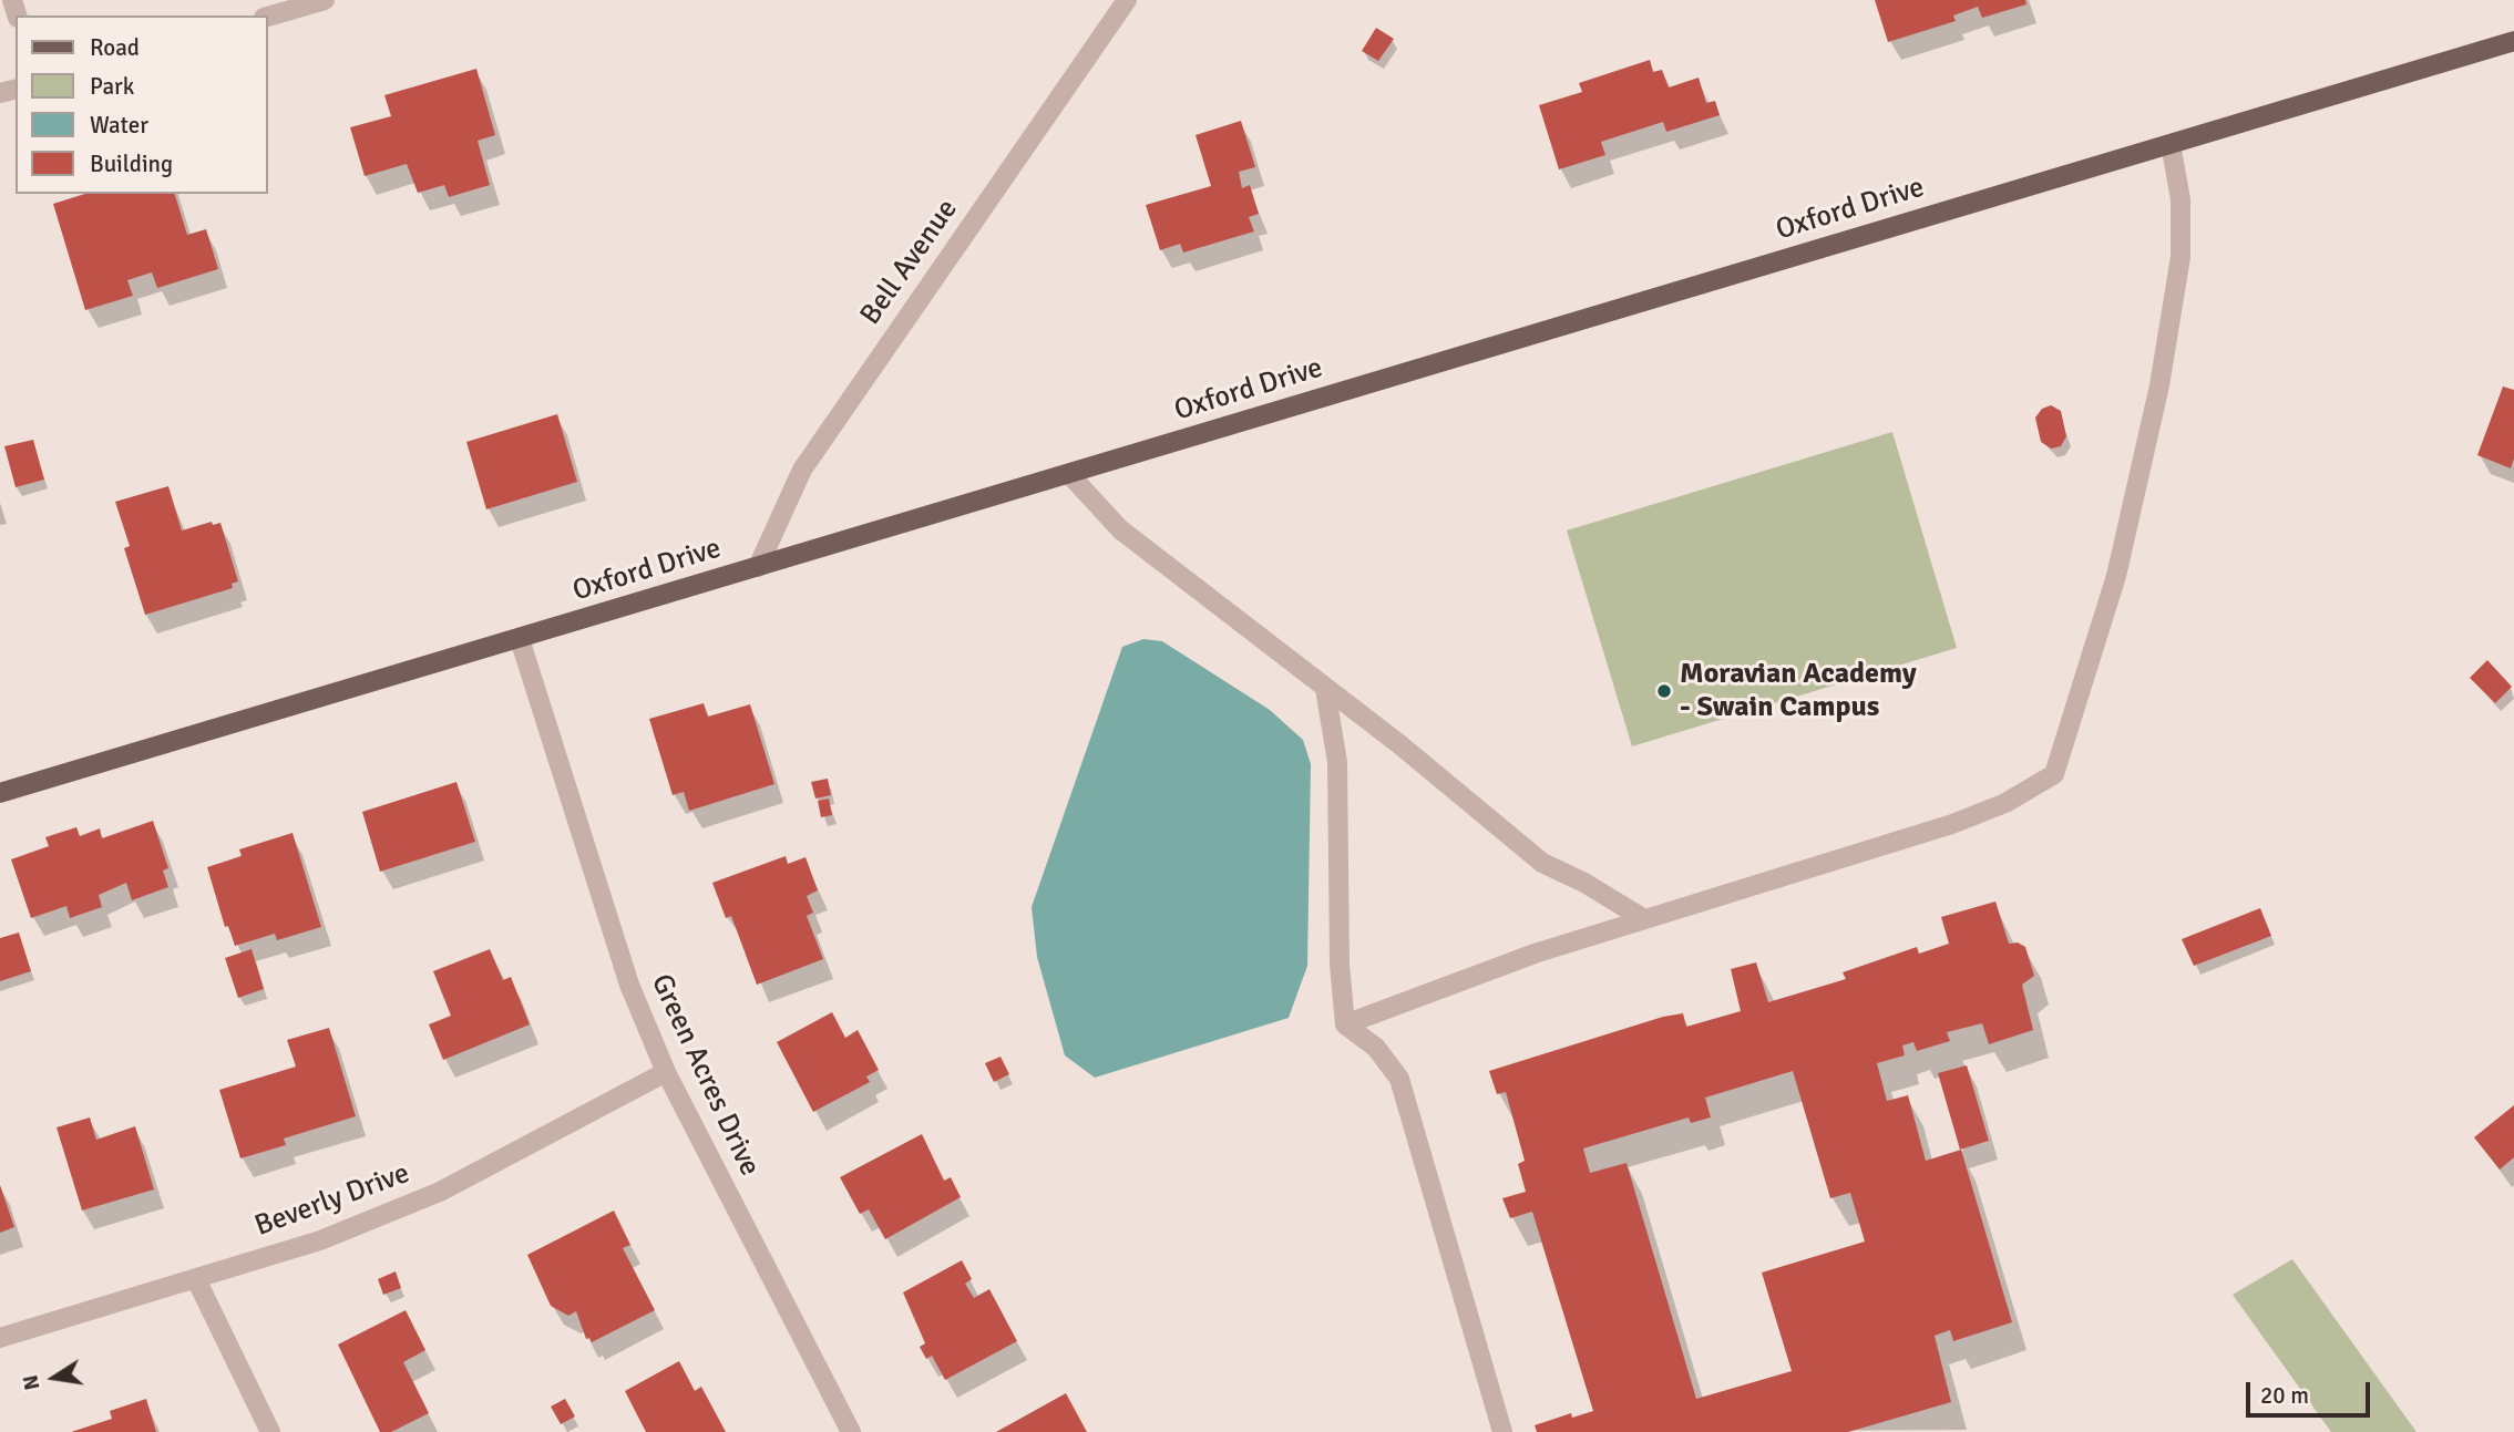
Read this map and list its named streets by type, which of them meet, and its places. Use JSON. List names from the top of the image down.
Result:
{
  "streets": {
    "main road": ["Oxford Drive"],
    "street": ["Bell Avenue", "Green Acres Drive", "Beverly Drive"]
  },
  "crossings": [
    ["Oxford Drive", "Bell Avenue"],
    ["Oxford Drive", "Green Acres Drive"],
    ["Green Acres Drive", "Beverly Drive"]
  ],
  "places": ["Moravian Academy - Swain Campus"],
  "legend": [
    "Road",
    "Park",
    "Water",
    "Building"
  ],
  "scale_bar": "20 m",
  "north": "left"
}
